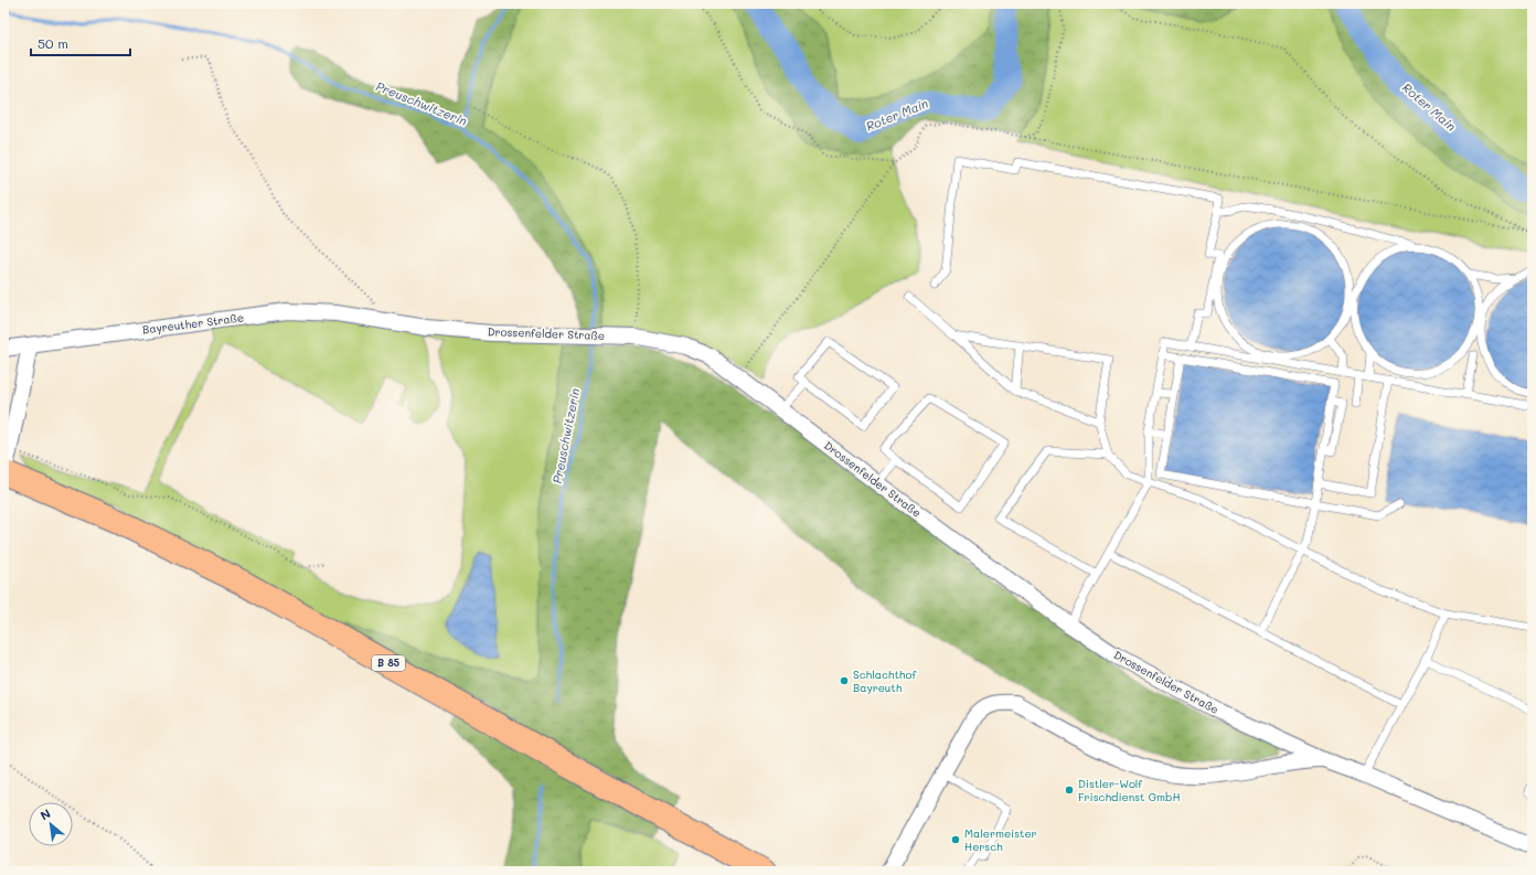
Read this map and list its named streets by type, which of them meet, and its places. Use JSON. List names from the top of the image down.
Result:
{
  "streets": {
    "main road": ["B 85"],
    "street": ["Bayreuther Straße", "Drossenfelder Straße"]
  },
  "crossings": [
    ["Bayreuther Straße", "Drossenfelder Straße"]
  ],
  "water": ["Preuschwitzerin", "Roter Main"],
  "places": ["Schlachthof Bayreuth", "Distler-Wolf Frischdienst GmbH", "Malermeister Hersch"],
  "scale_bar": "50 m",
  "north": "top left"
}
